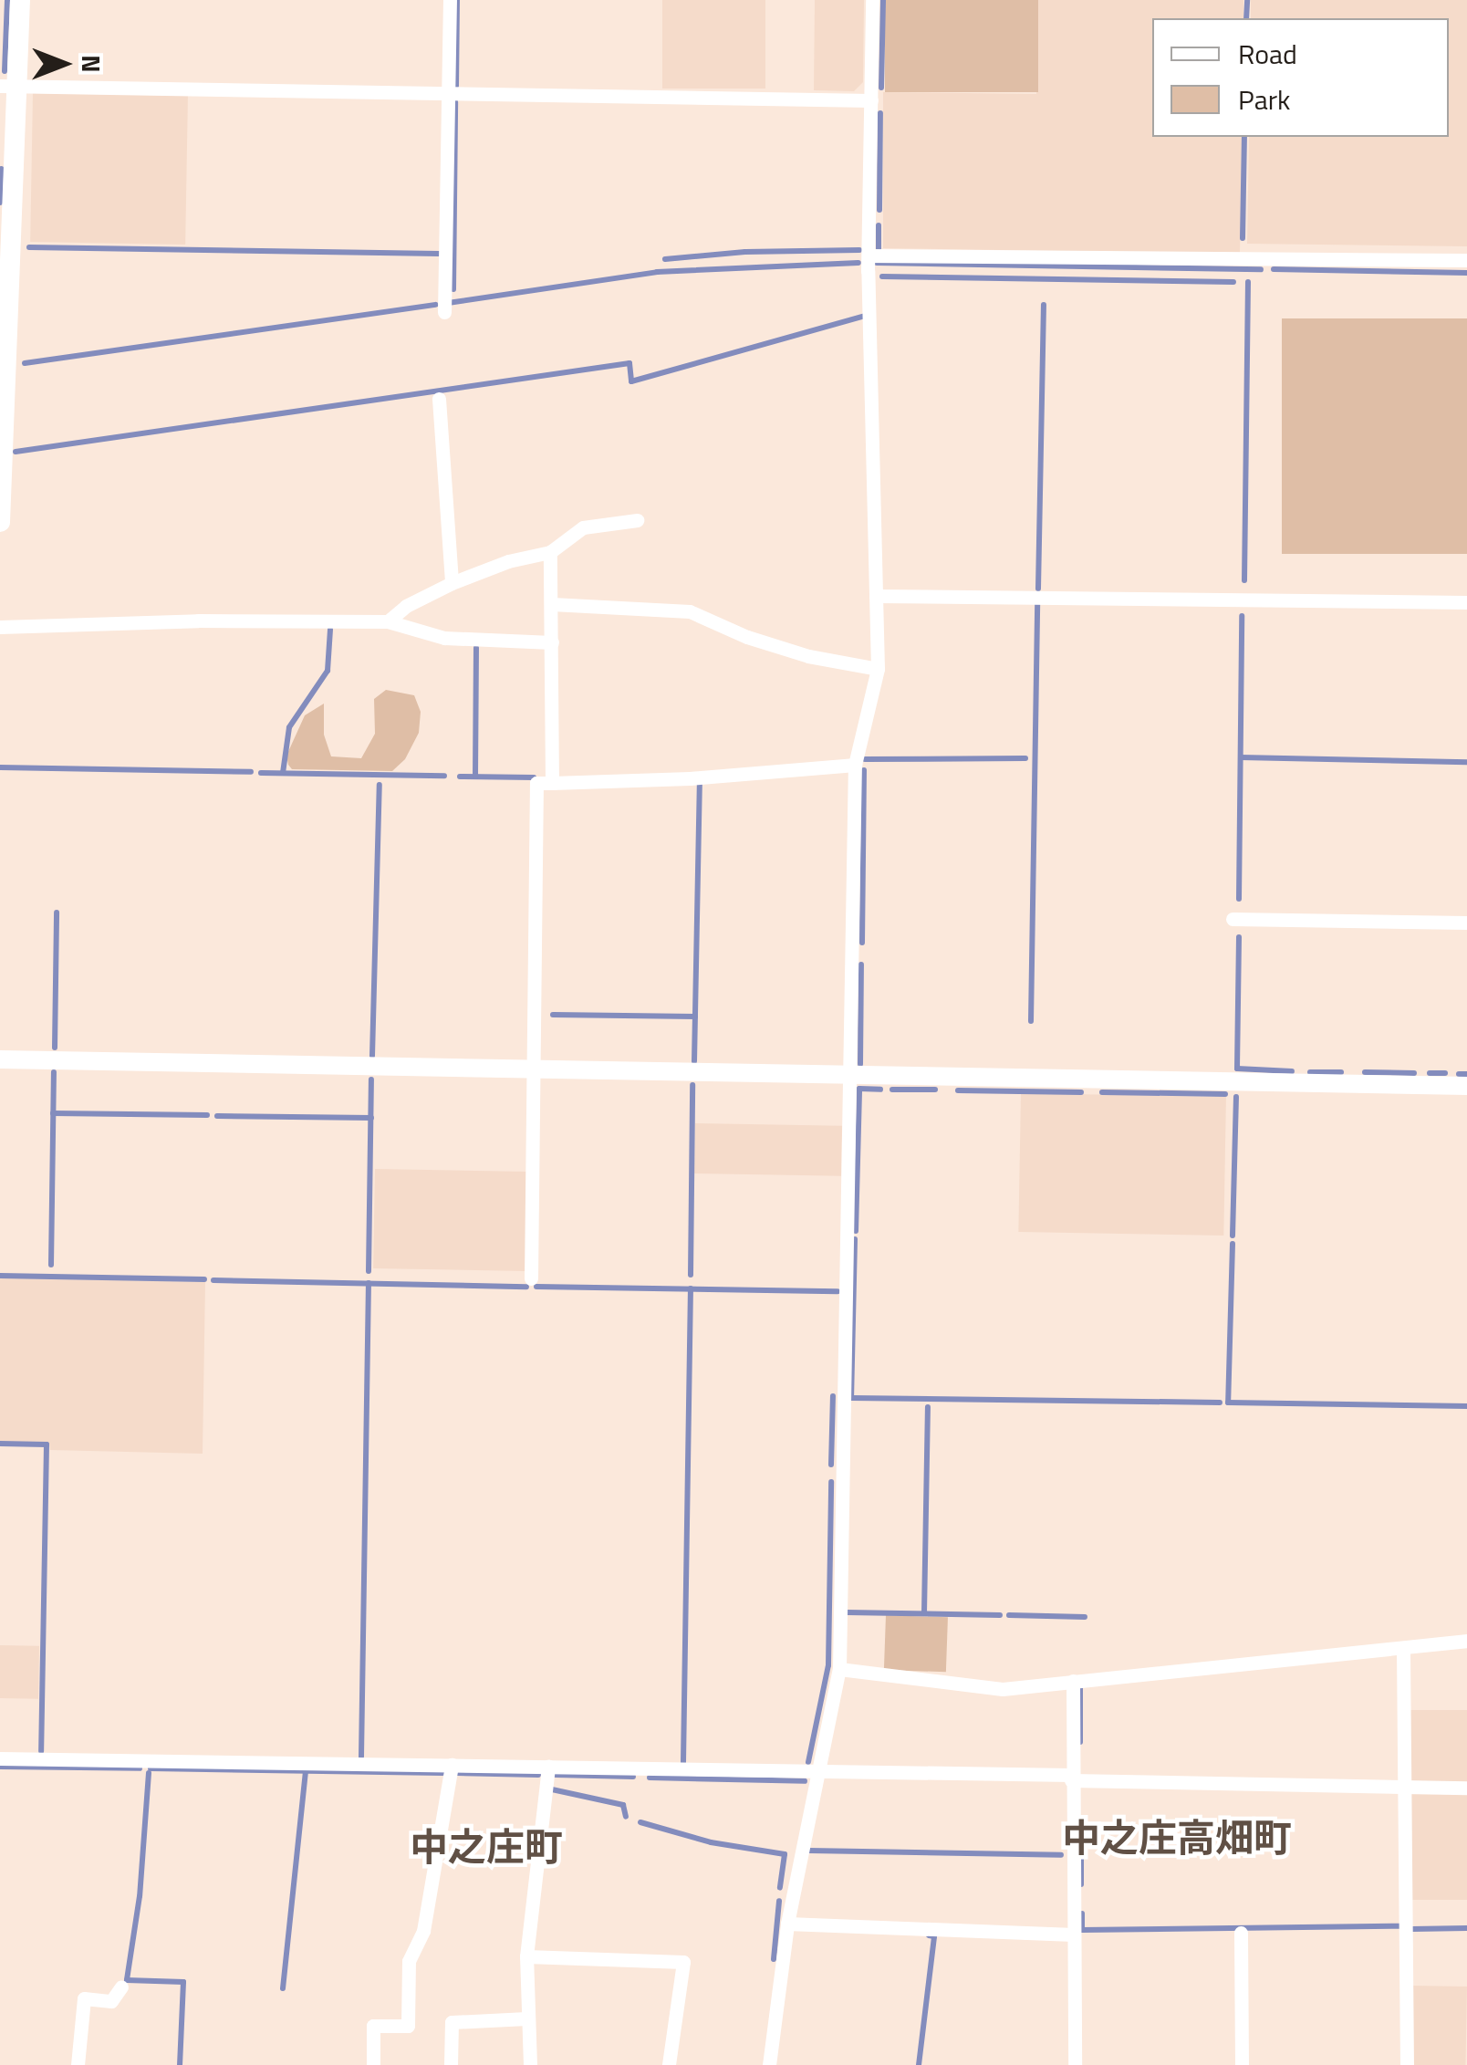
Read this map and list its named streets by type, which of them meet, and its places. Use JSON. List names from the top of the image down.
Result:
{
  "districts": ["中之庄高畑町", "中之庄町"],
  "legend": ["Road", "Park"],
  "north": "right"
}
